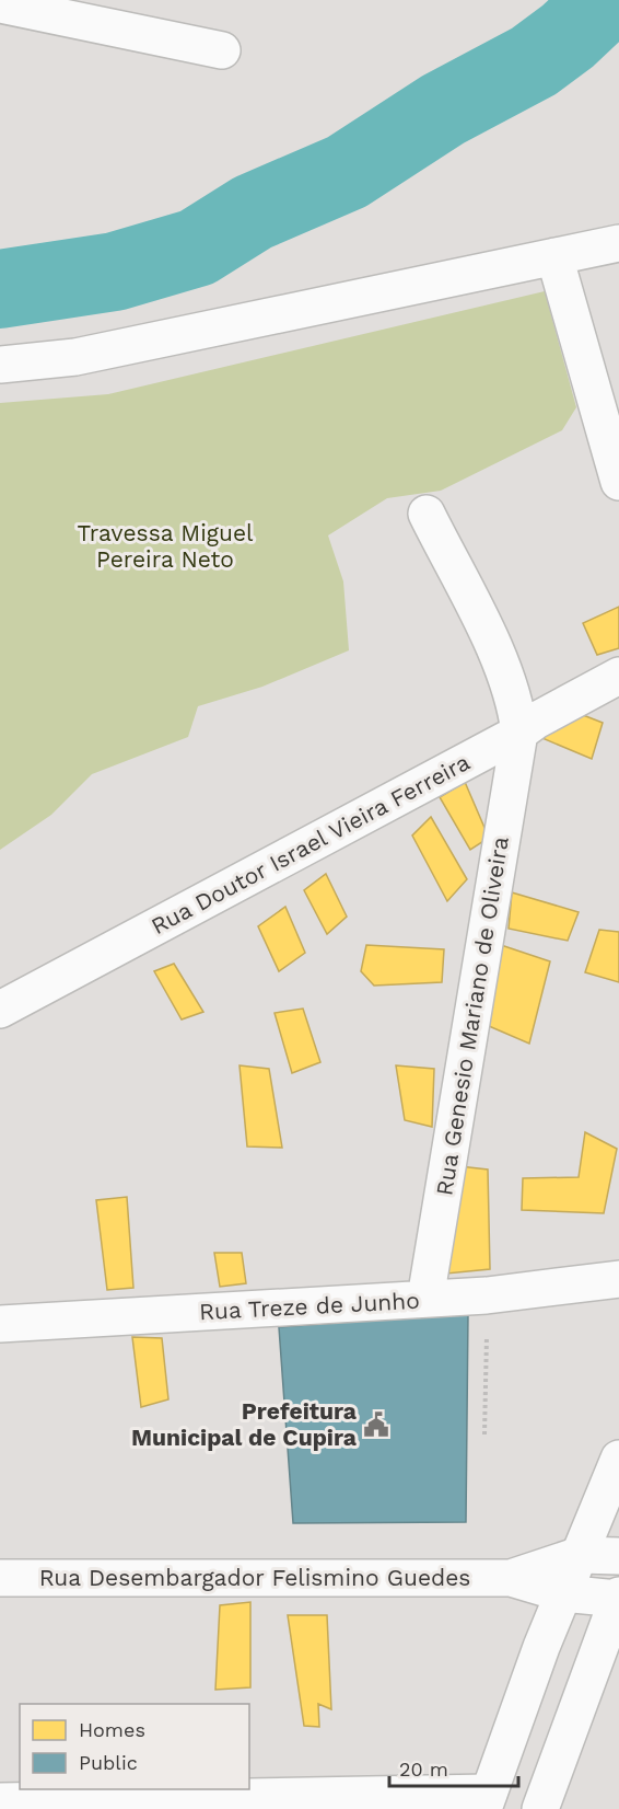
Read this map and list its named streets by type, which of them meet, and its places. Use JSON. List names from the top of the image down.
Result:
{
  "streets": {
    "street": [
      "Rua Doutor Israel Vieira Ferreira",
      "Rua Genesio Mariano de Oliveira",
      "Rua Treze de Junho",
      "Rua Desembargador Felismino Guedes"
    ]
  },
  "crossings": [
    ["Rua Doutor Israel Vieira Ferreira", "Rua Genesio Mariano de Oliveira"],
    ["Rua Genesio Mariano de Oliveira", "Rua Treze de Junho"]
  ],
  "parks": ["Travessa Miguel Pereira Neto"],
  "places": {
    "public building": ["Prefeitura Municipal de Cupira"]
  },
  "legend": ["Homes", "Public"],
  "scale_bar": "20 m"
}
